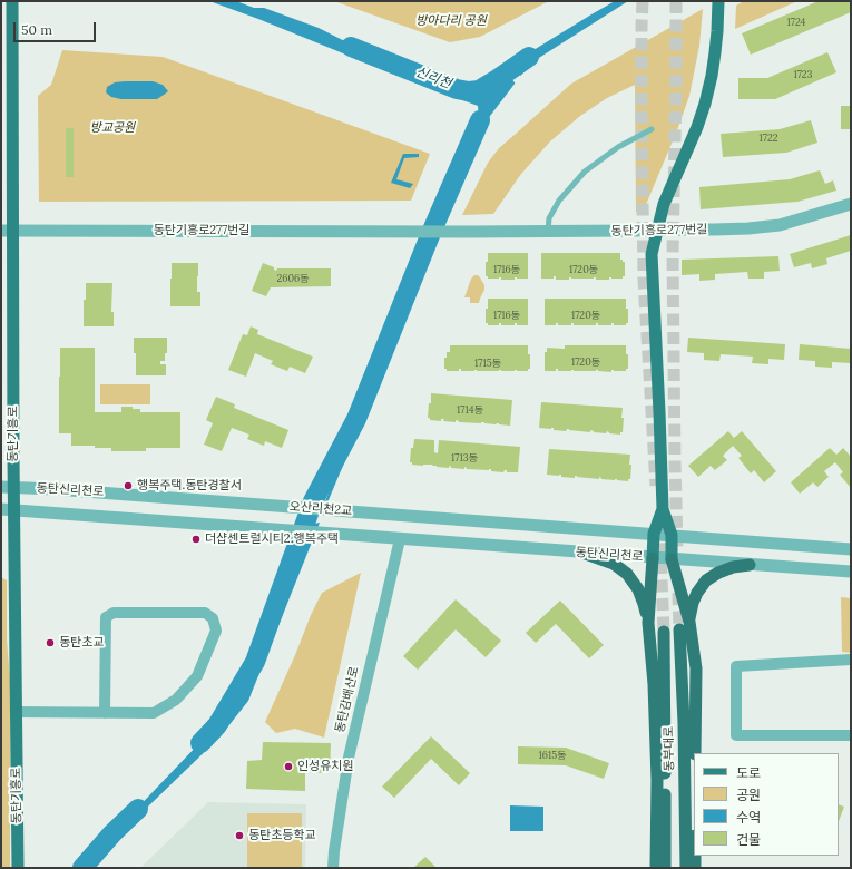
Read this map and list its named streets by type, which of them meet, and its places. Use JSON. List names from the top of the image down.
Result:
{
  "streets": {
    "highway": ["동부대로"],
    "main road": ["동탄기흥로"],
    "street": [
      "동탄기흥로277번길",
      "동탄신리천로",
      "오산리천2교",
      "동탄감배산로"
    ]
  },
  "crossings": [
    ["동탄기흥로277번길", "동탄기흥로"],
    ["동탄기흥로", "동탄신리천로"],
    ["동탄신리천로", "오산리천2교"],
    ["동탄신리천로", "동탄감배산로"]
  ],
  "water": ["신리천"],
  "parks": ["방아다리 공원", "방교공원"],
  "places": [
    "행복주택.동탄경찰서",
    "더샵센트럴시티2.행복주택",
    "동탄초교",
    "인성유치원",
    "동탄초등학교"
  ],
  "house_numbers": [
    "1724",
    "1723",
    "1722",
    "1716동",
    "1720동",
    "2606동",
    "1716동",
    "1720동",
    "1720동",
    "1715동",
    "1714동",
    "1713동",
    "1615동"
  ],
  "legend": [
    "도로",
    "공원",
    "수역",
    "건물"
  ],
  "scale_bar": "50 m"
}
